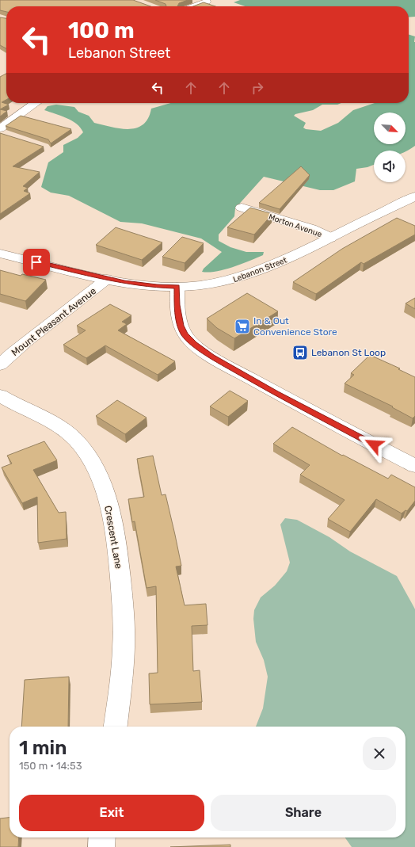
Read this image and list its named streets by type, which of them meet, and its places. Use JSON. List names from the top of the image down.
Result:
{
  "streets": {
    "street": [
      "Morton Avenue",
      "Lebanon Street",
      "Mount Pleasant Avenue",
      "Crescent Lane"
    ]
  },
  "crossings": [
    ["Morton Avenue", "Lebanon Street"],
    ["Lebanon Street", "Mount Pleasant Avenue"]
  ],
  "places": {
    "supermarket": ["In & Out Convenience Store"],
    "bus stop": ["Lebanon St Loop"]
  },
  "north": "bottom right",
  "page": {
    "turn": ["100 m", "Lebanon Street"],
    "heading": ["1 min", "150 m · 14:53"],
    "buttons": ["Exit", "Share"]
  }
}
